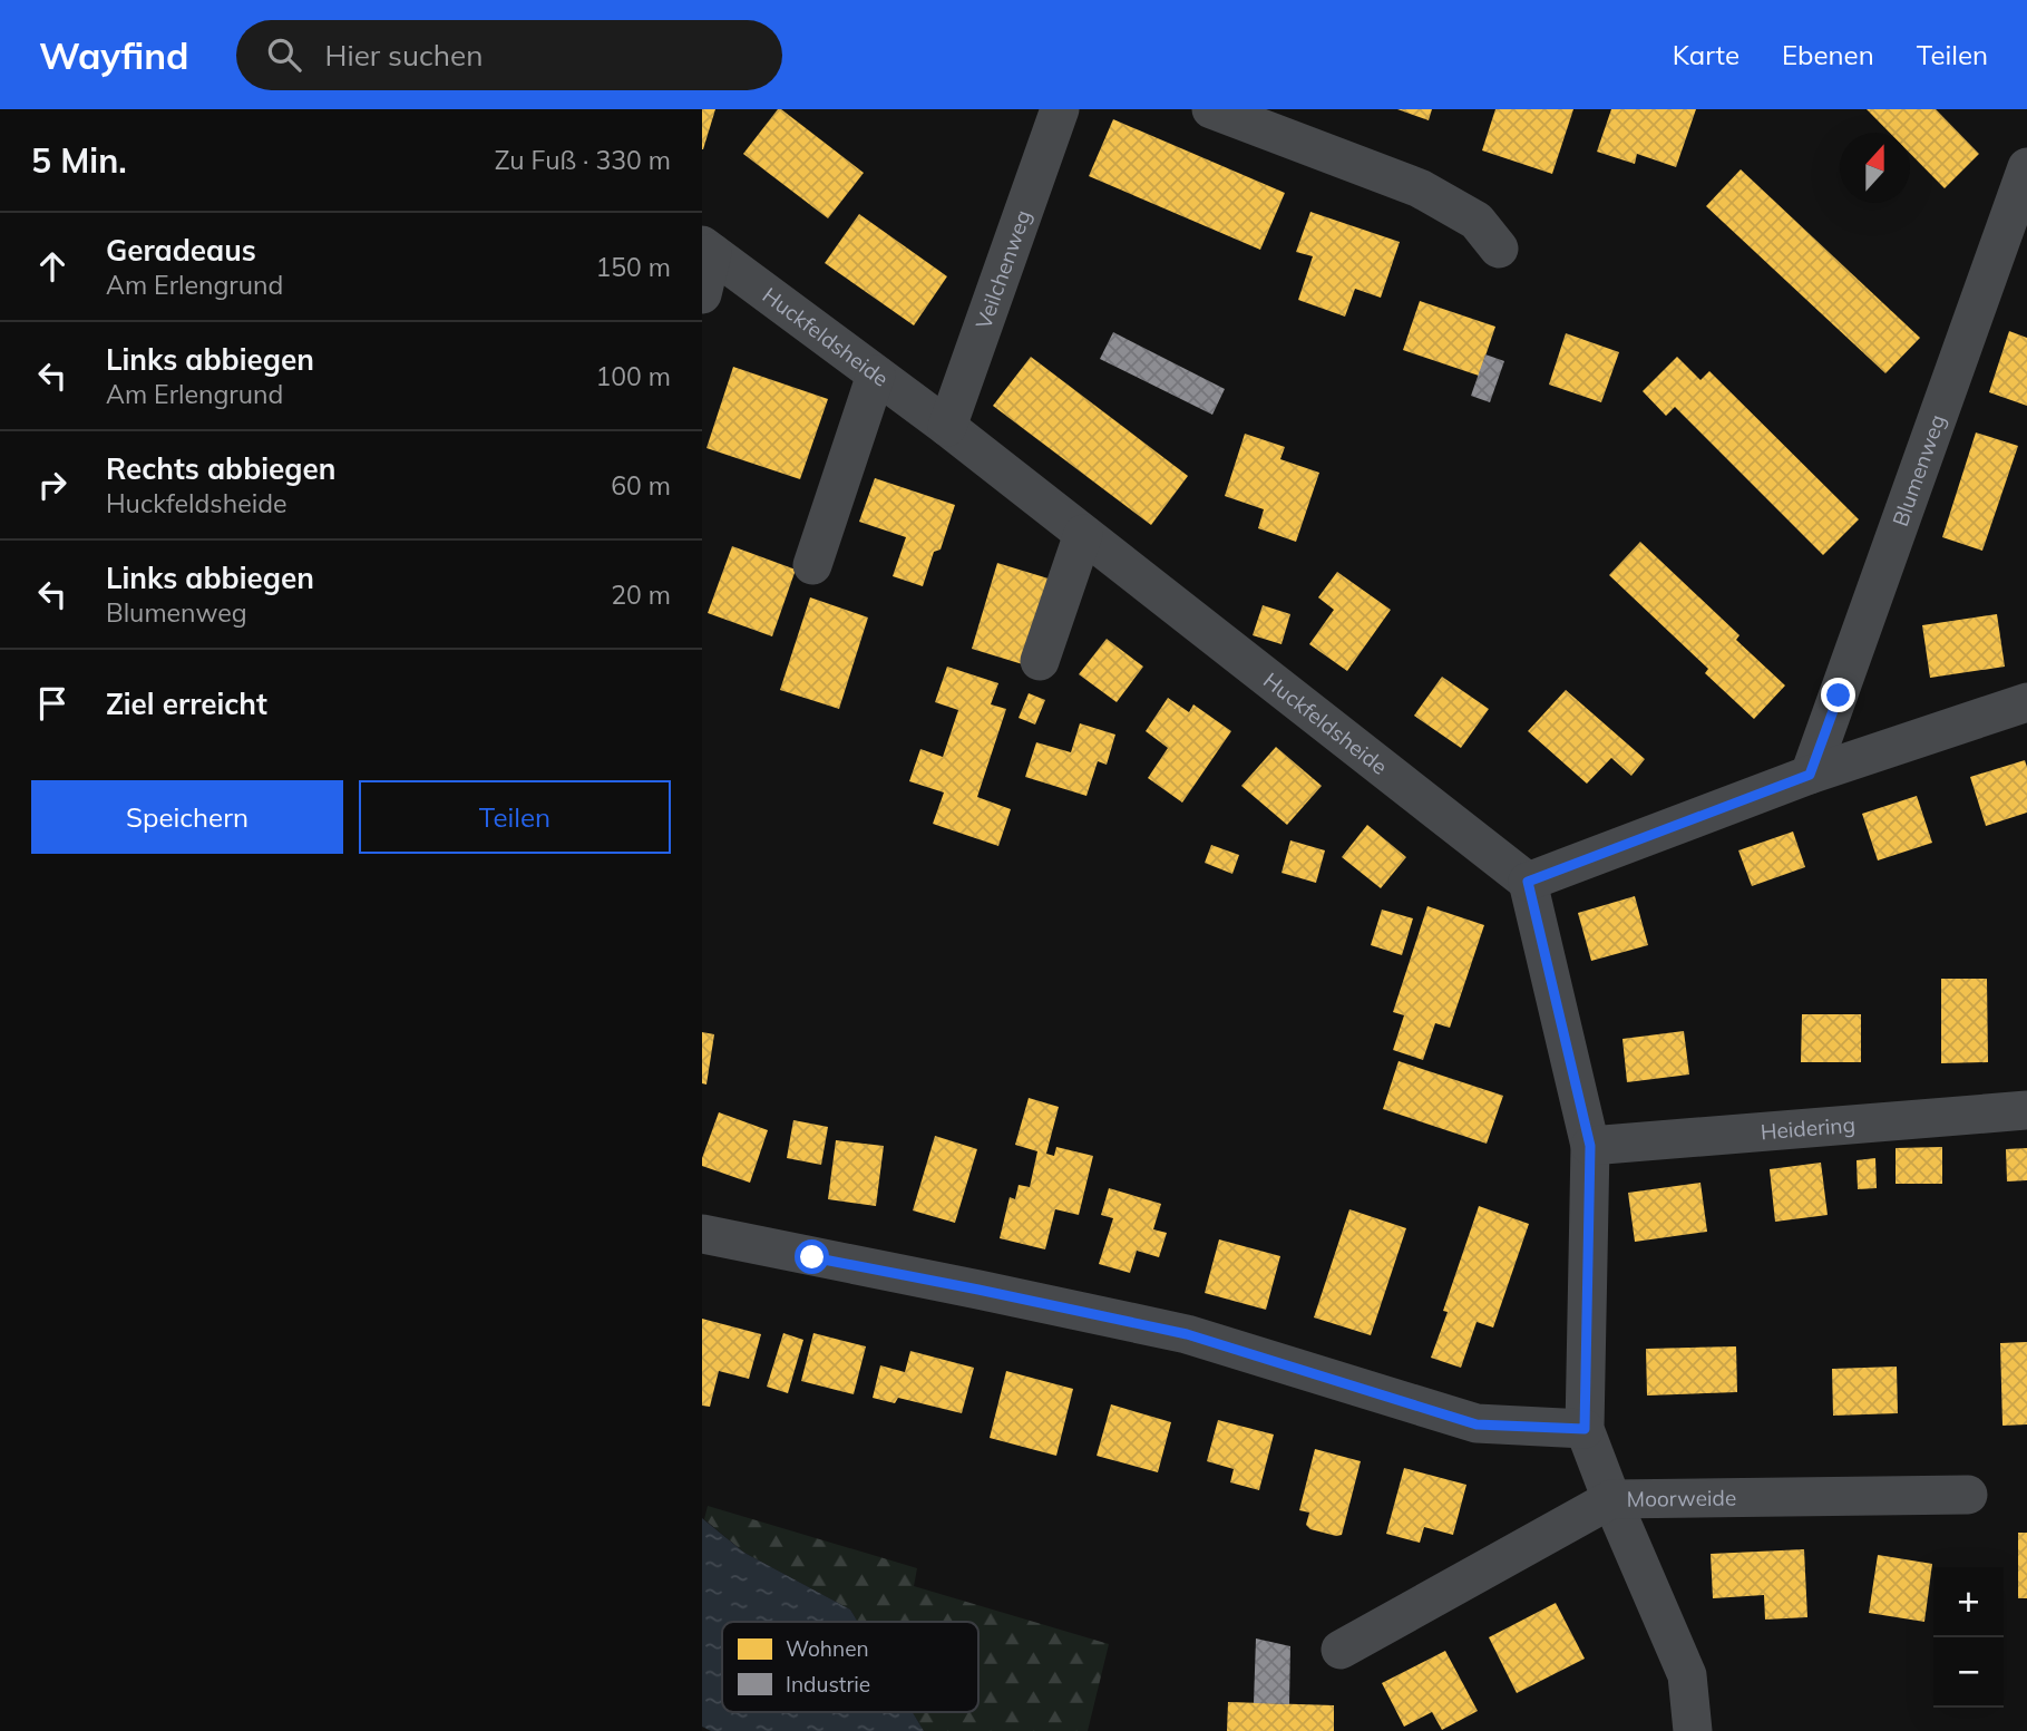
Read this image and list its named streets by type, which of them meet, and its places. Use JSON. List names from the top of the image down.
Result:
{
  "streets": {
    "street": [
      "Veilchenweg",
      "Huckfeldsheide",
      "Blumenweg",
      "Heidering",
      "Moorweide"
    ]
  },
  "crossings": [
    ["Veilchenweg", "Huckfeldsheide"]
  ],
  "legend": ["Wohnen", "Industrie"],
  "north": "top",
  "page": {
    "header": "Wayfind",
    "search": "Hier suchen",
    "nav": ["Karte", "Ebenen", "Teilen"],
    "heading": ["5 Min.", "Zu Fuß · 330 m"],
    "list": [
      ["Geradeaus", "Am Erlengrund", "150 m"],
      ["Links abbiegen", "Am Erlengrund", "100 m"],
      ["Rechts abbiegen", "Huckfeldsheide", "60 m"],
      ["Links abbiegen", "Blumenweg", "20 m"],
      "Ziel erreicht"
    ],
    "buttons": ["Speichern", "Teilen"],
    "map_buttons": ["+", "−"]
  }
}
